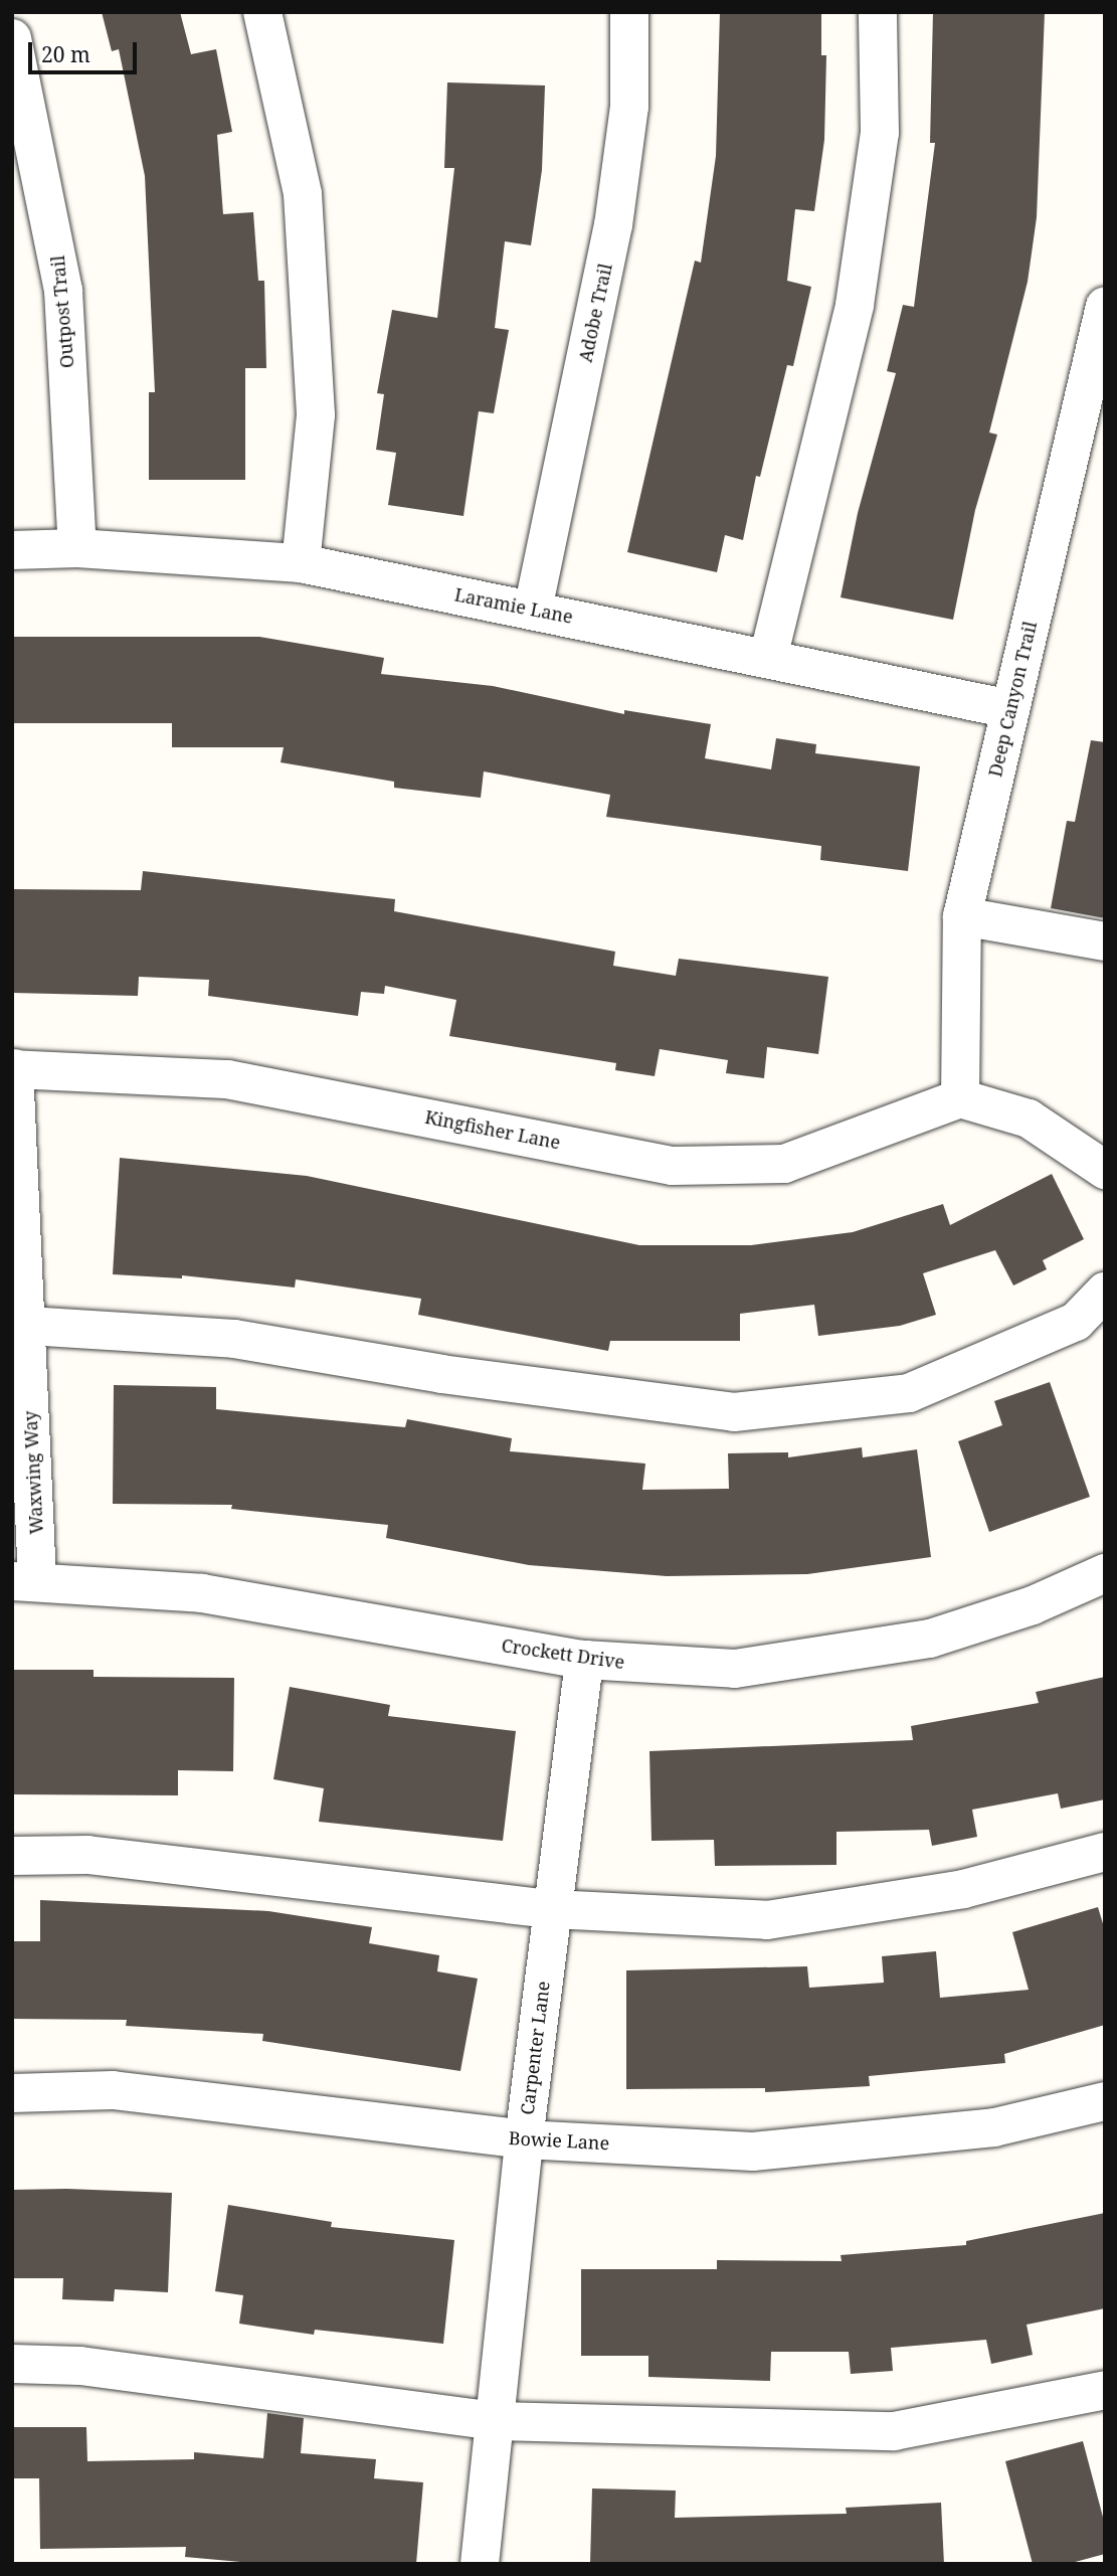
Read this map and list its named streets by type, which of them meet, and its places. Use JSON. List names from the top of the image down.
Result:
{
  "streets": {
    "street": [
      "Outpost Trail",
      "Adobe Trail",
      "Laramie Lane",
      "Deep Canyon Trail",
      "Kingfisher Lane",
      "Waxwing Way",
      "Crockett Drive",
      "Carpenter Lane",
      "Bowie Lane"
    ]
  },
  "crossings": [
    ["Outpost Trail", "Laramie Lane"],
    ["Adobe Trail", "Laramie Lane"],
    ["Laramie Lane", "Deep Canyon Trail"],
    ["Deep Canyon Trail", "Kingfisher Lane"],
    ["Kingfisher Lane", "Waxwing Way"],
    ["Waxwing Way", "Crockett Drive"],
    ["Crockett Drive", "Carpenter Lane"],
    ["Carpenter Lane", "Bowie Lane"]
  ],
  "scale_bar": "20 m"
}
